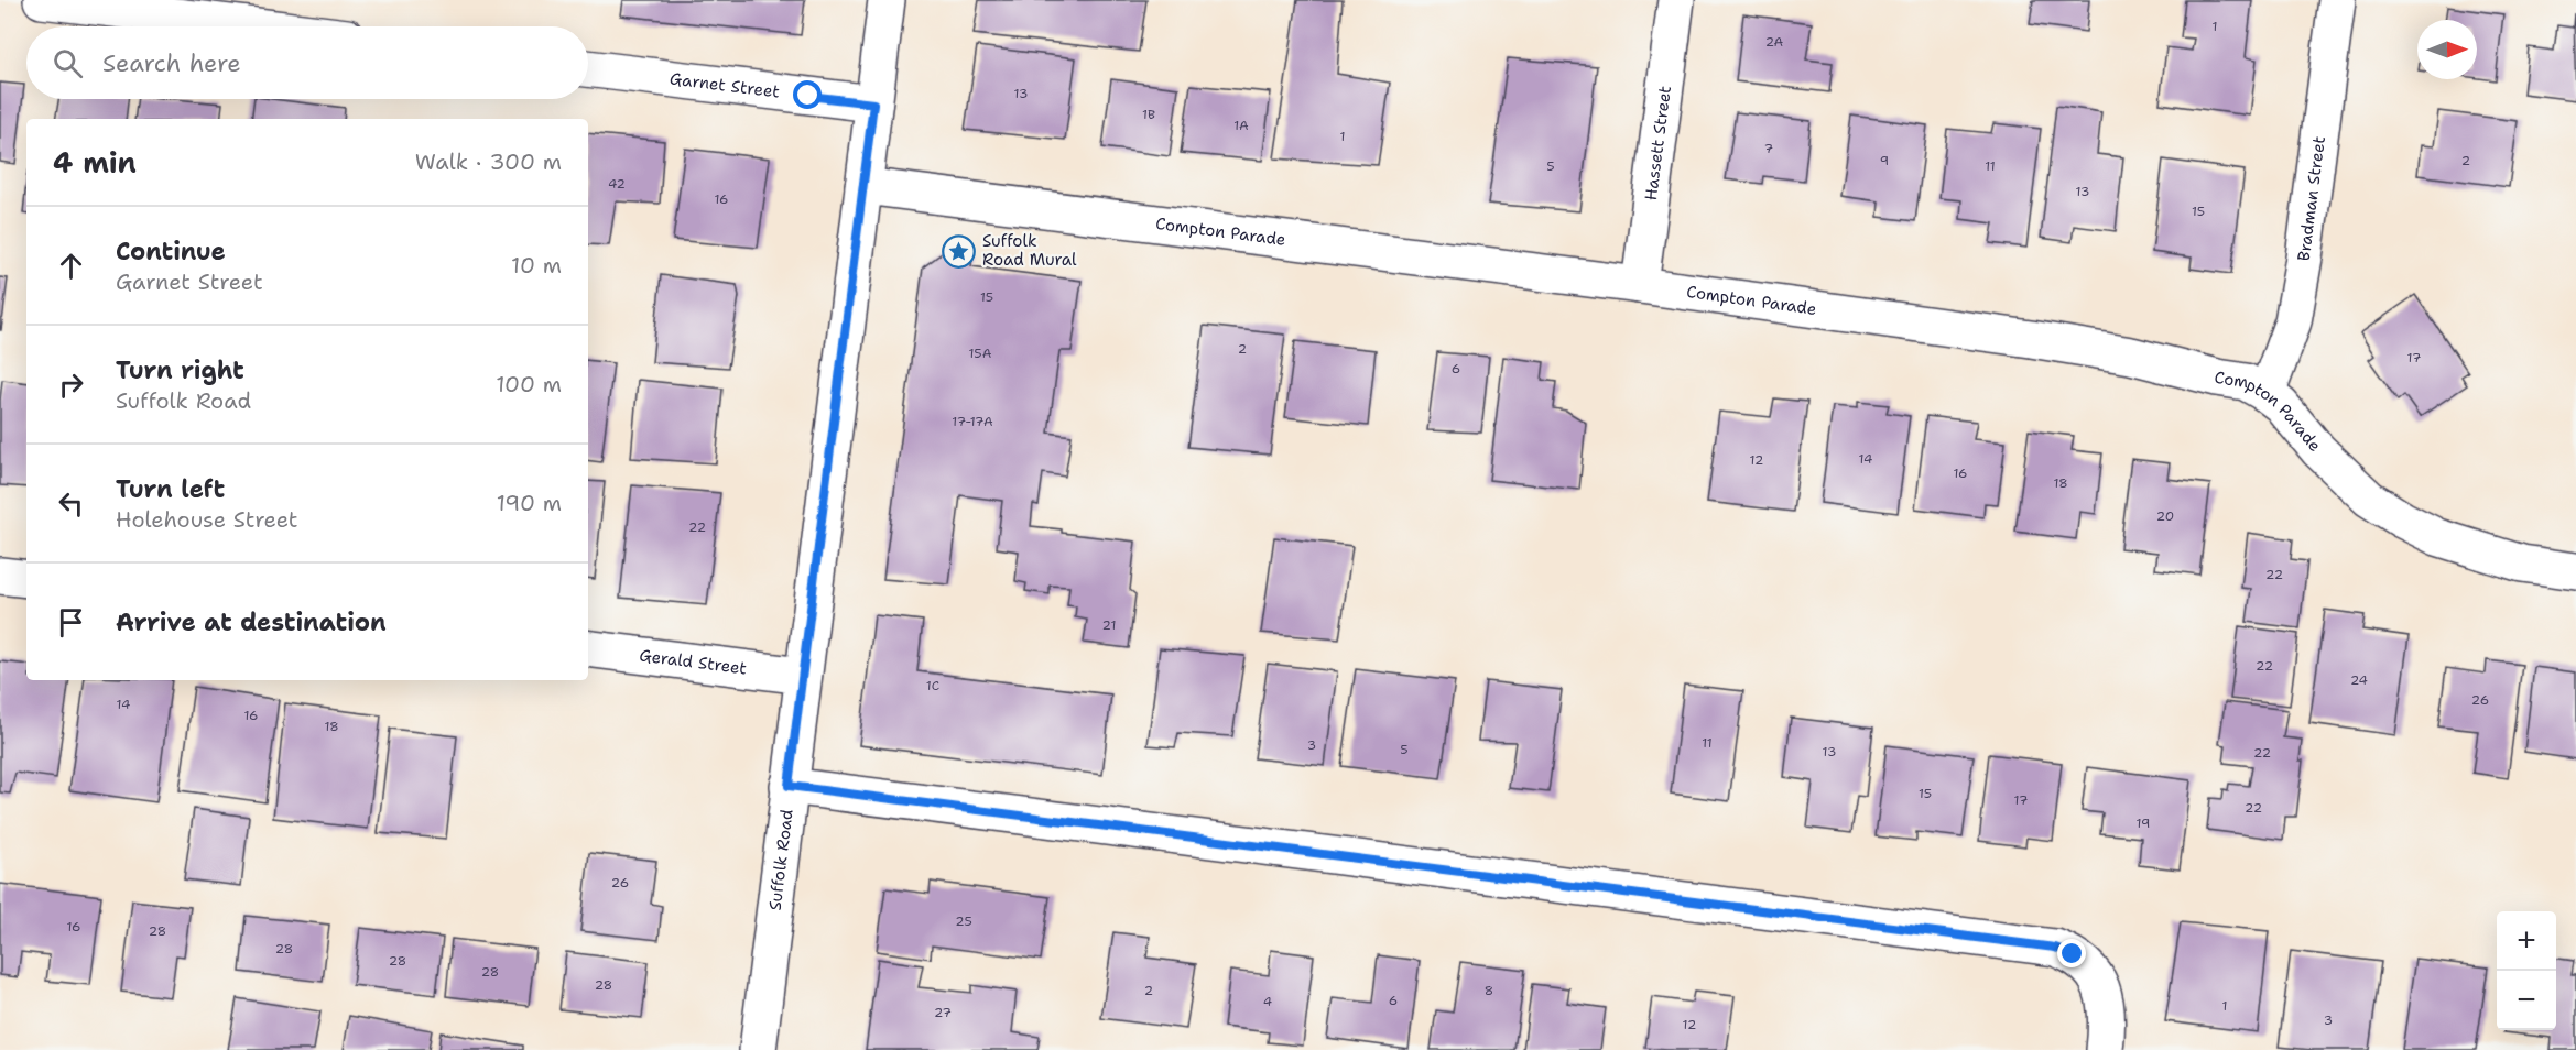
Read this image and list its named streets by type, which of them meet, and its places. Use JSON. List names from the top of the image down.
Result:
{
  "streets": {
    "street": [
      "Garnet Street",
      "Hassett Street",
      "Bradman Street",
      "Compton Parade",
      "Gerald Street",
      "Suffolk Road"
    ]
  },
  "crossings": [
    ["Garnet Street", "Suffolk Road"],
    ["Hassett Street", "Compton Parade"],
    ["Bradman Street", "Compton Parade"],
    ["Compton Parade", "Suffolk Road"],
    ["Gerald Street", "Suffolk Road"]
  ],
  "places": {
    "place": ["Suffolk Road Mural"]
  },
  "house_numbers": [
    "1",
    "2A",
    "13",
    "1B",
    "1A",
    "1",
    "7",
    "9",
    "2",
    "5",
    "11",
    "42",
    "13",
    "16",
    "15",
    "15",
    "2",
    "15A",
    "17",
    "6",
    "17-17A",
    "14",
    "12",
    "16",
    "18",
    "20",
    "22",
    "22",
    "21",
    "22",
    "24",
    "1C",
    "26",
    "14",
    "16",
    "18",
    "11",
    "3",
    "5",
    "13",
    "22",
    "15",
    "17",
    "22",
    "19",
    "26",
    "25",
    "16",
    "28",
    "28",
    "28",
    "28",
    "28",
    "2",
    "8",
    "6",
    "4",
    "1",
    "27",
    "3",
    "12"
  ],
  "north": "right",
  "page": {
    "search": "Search here",
    "heading": ["4 min", "Walk · 300 m"],
    "list": [
      ["Continue", "Garnet Street", "10 m"],
      ["Turn right", "Suffolk Road", "100 m"],
      ["Turn left", "Holehouse Street", "190 m"],
      "Arrive at destination"
    ],
    "map_buttons": ["+", "−"]
  }
}
